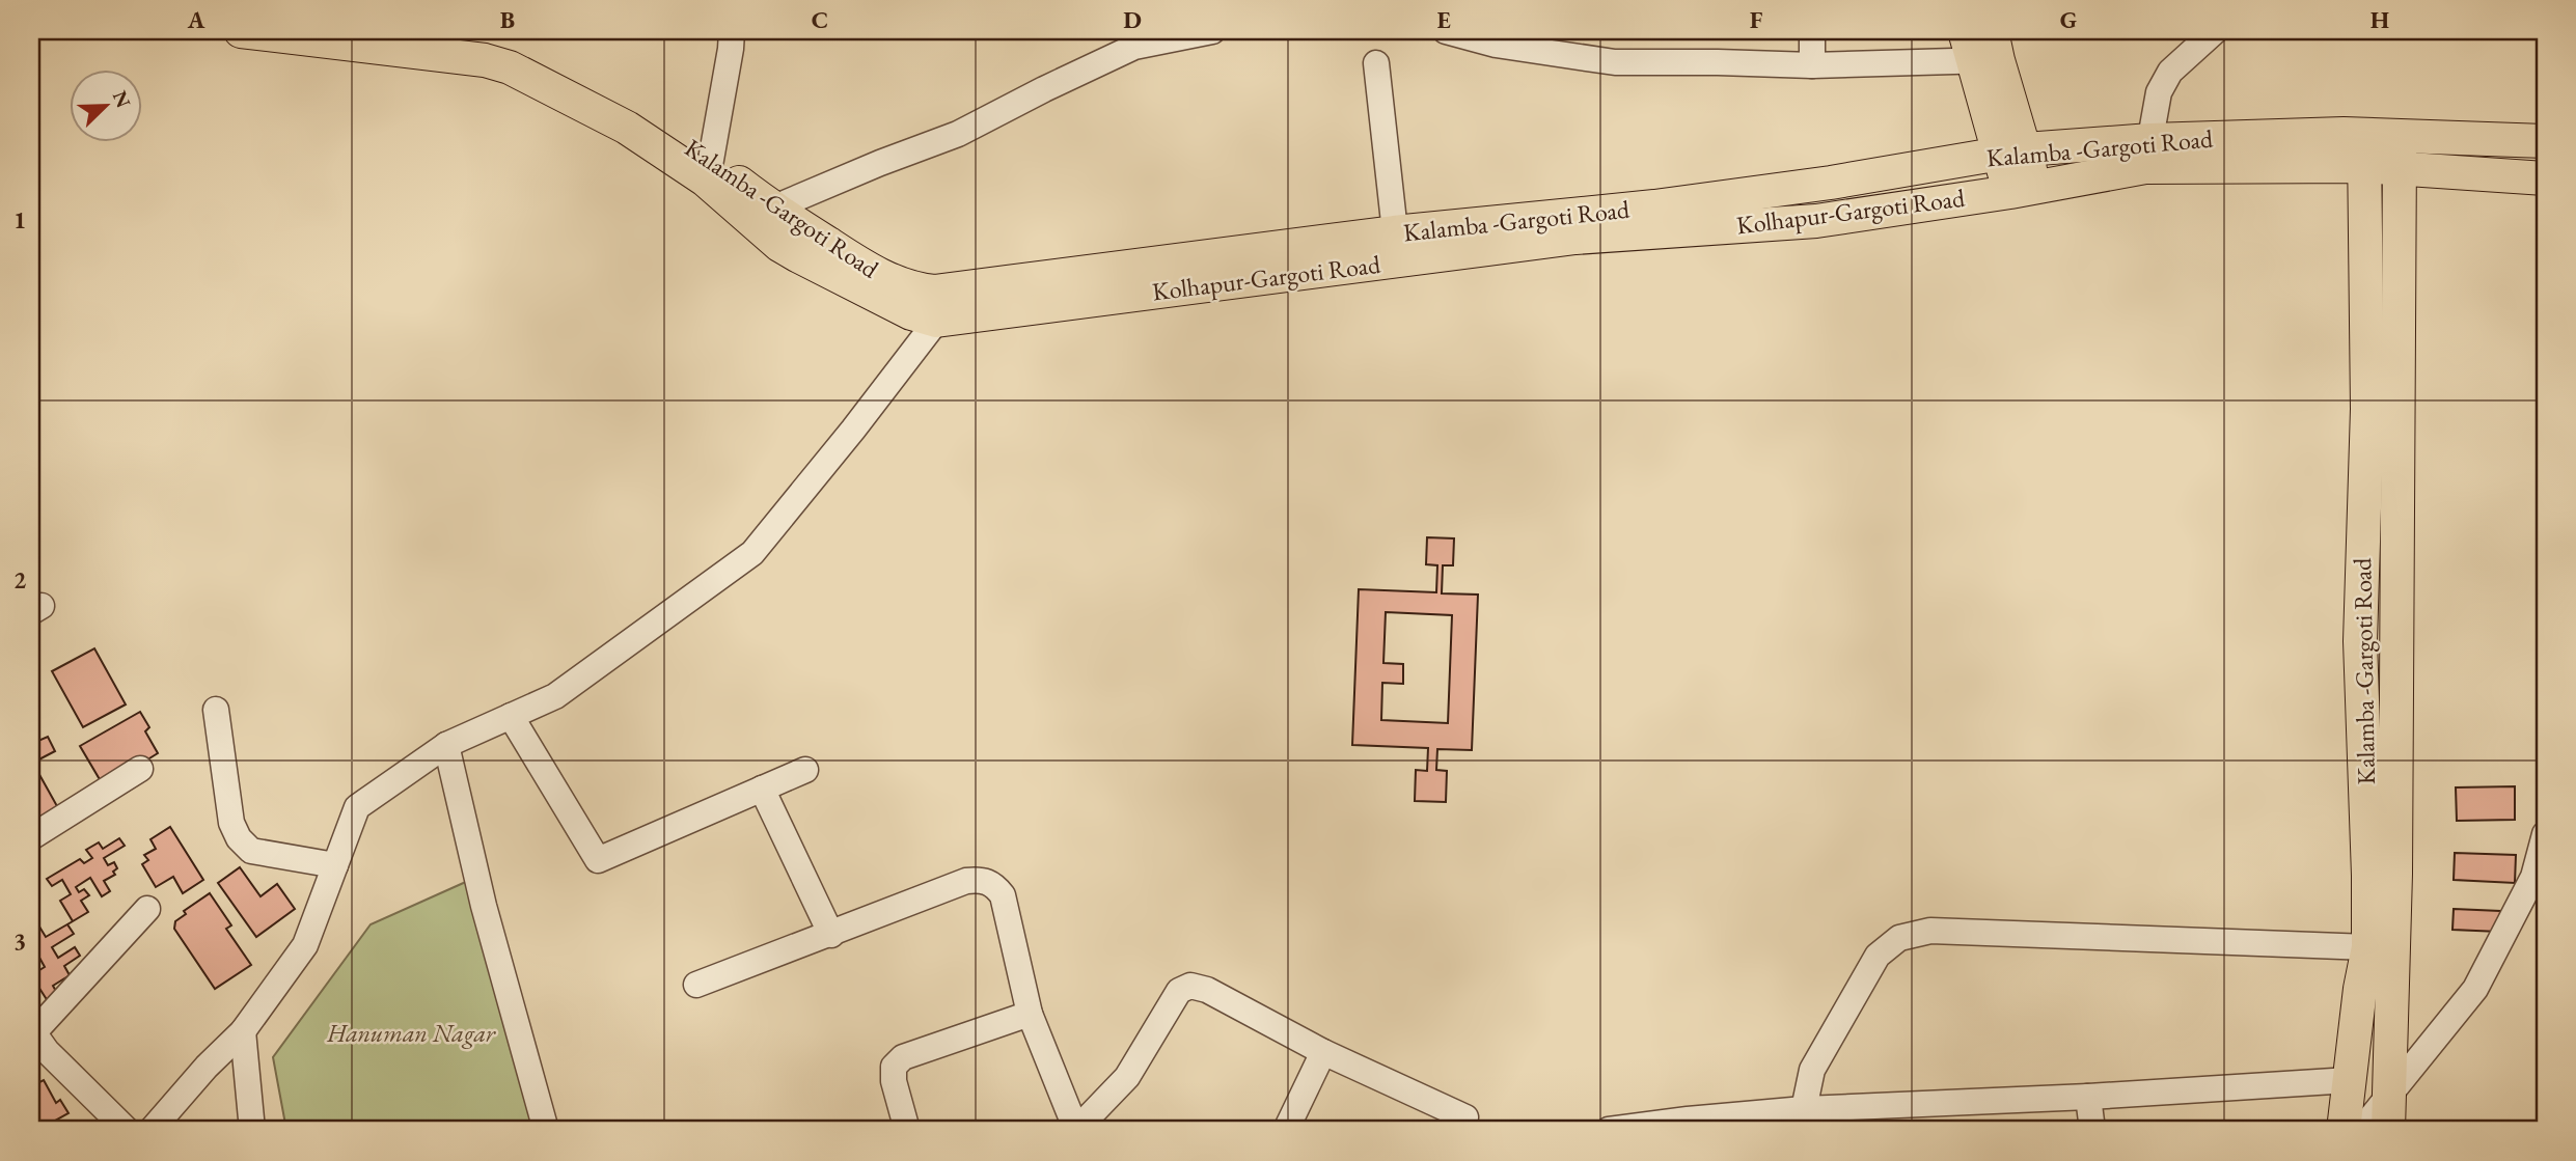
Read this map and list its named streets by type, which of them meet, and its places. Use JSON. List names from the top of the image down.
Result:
{
  "streets": {
    "main road": ["Kalamba -Gargoti Road", "Kolhapur-Gargoti Road"]
  },
  "crossings": [
    ["Kalamba -Gargoti Road", "Kolhapur-Gargoti Road"]
  ],
  "parks": ["Hanuman Nagar"],
  "north": "top right",
  "grid": {
    "columns": [
      "A",
      "B",
      "C",
      "D",
      "E",
      "F",
      "G",
      "H"
    ],
    "rows": ["1", "2", "3"]
  }
}
